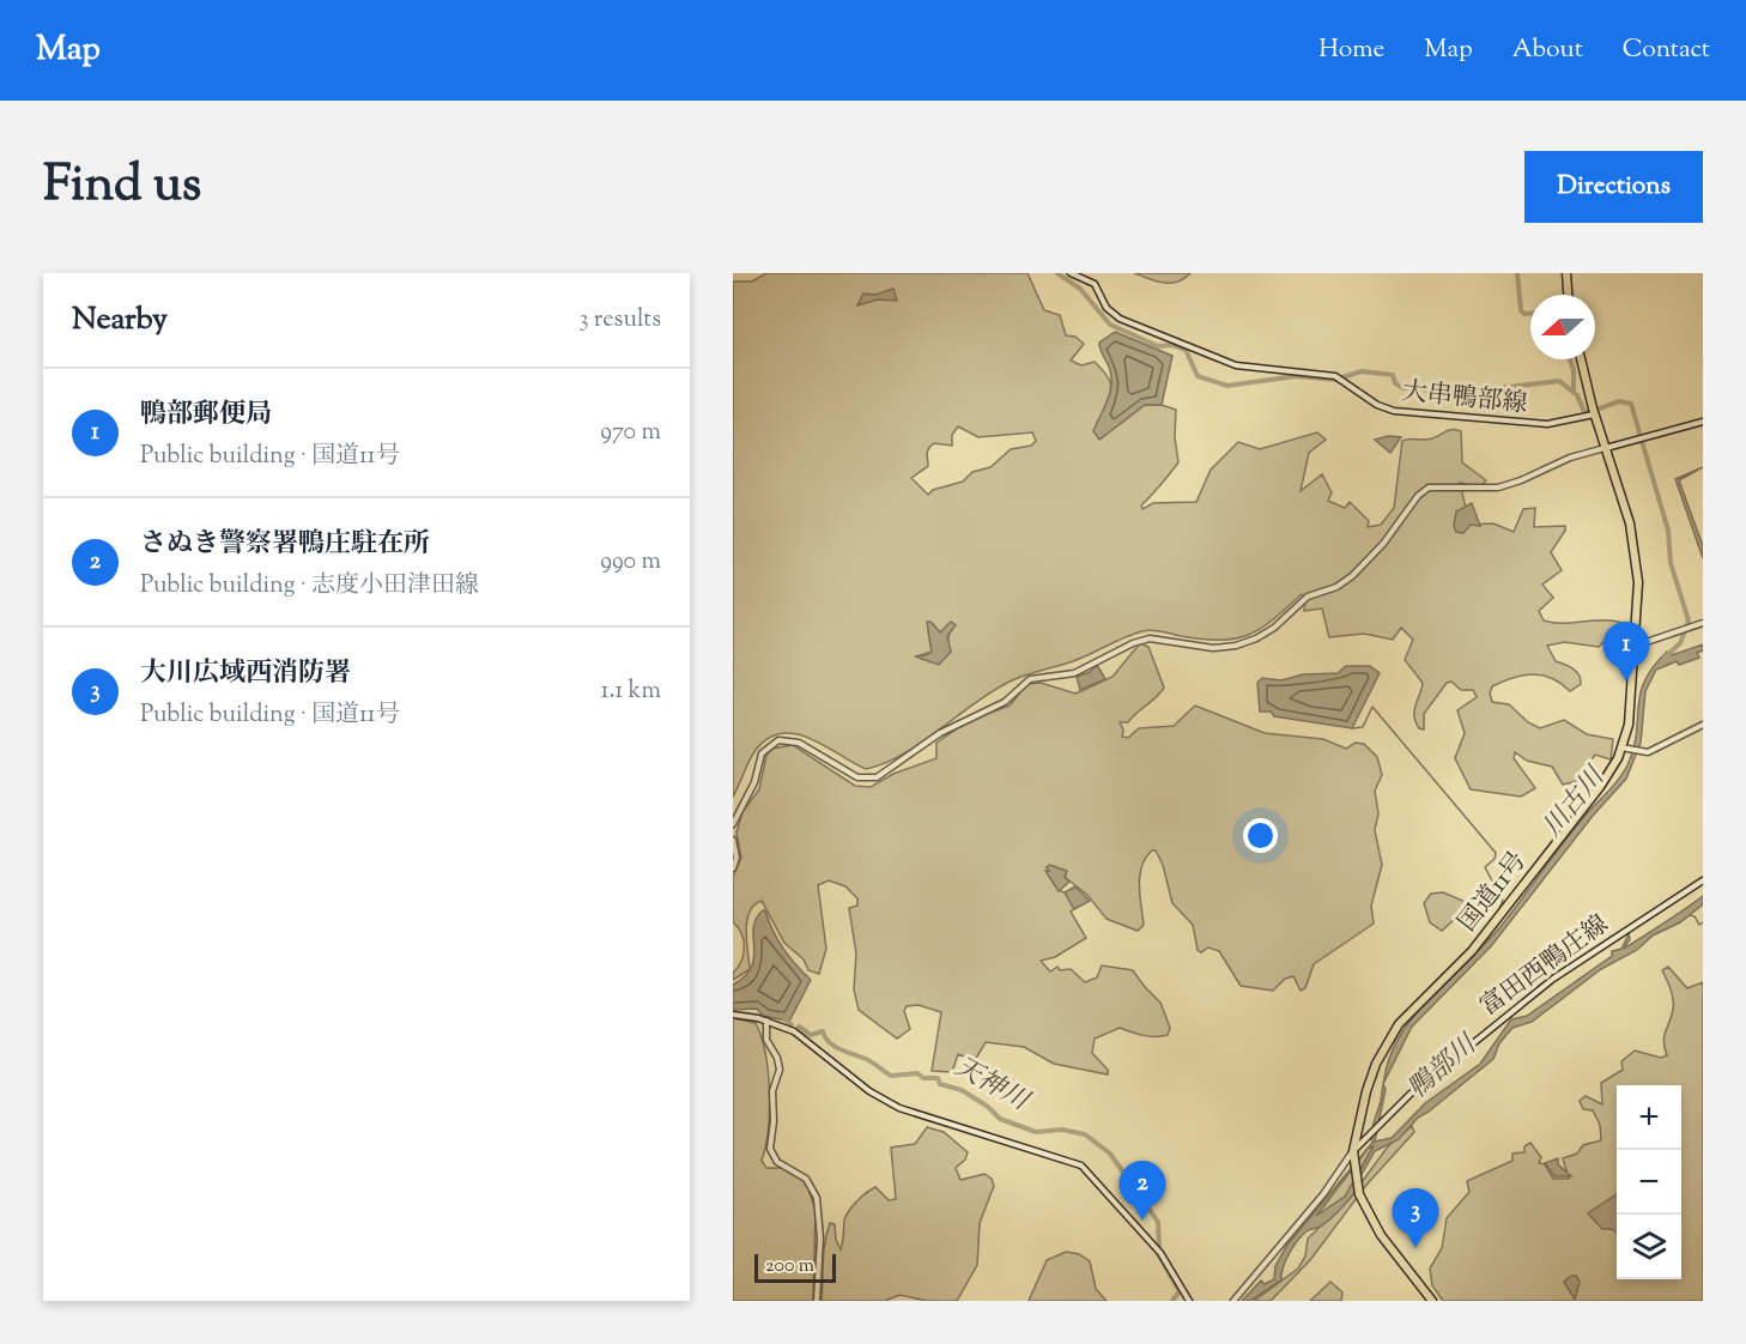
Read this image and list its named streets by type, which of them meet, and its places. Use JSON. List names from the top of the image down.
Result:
{
  "streets": {
    "highway": ["国道11号"],
    "street": ["大串鴨部線", "富田西鴨庄線"]
  },
  "crossings": [
    ["大串鴨部線", "国道11号"],
    ["国道11号", "富田西鴨庄線"]
  ],
  "water": ["川古川", "鴨部川", "天神川"],
  "scale_bar": "200 m",
  "north": "left",
  "page": {
    "header": "Map",
    "nav": [
      "Home",
      "Map",
      "About",
      "Contact"
    ],
    "title": "Find us",
    "buttons": "Directions",
    "heading": ["Nearby", "3 results"],
    "list": [
      {
        "mark": "1",
        "name": "鴨部郵便局",
        "note": "Public building · 国道11号",
        "value": "970 m"
      },
      {
        "mark": "2",
        "name": "さぬき警察署鴨庄駐在所",
        "note": "Public building · 志度小田津田線",
        "value": "990 m"
      },
      {
        "mark": "3",
        "name": "大川広域西消防署",
        "note": "Public building · 国道11号",
        "value": "1.1 km"
      }
    ],
    "pins": ["1", "2", "3"],
    "map_buttons": ["+", "−"],
    "scale": "200 m"
  }
}
